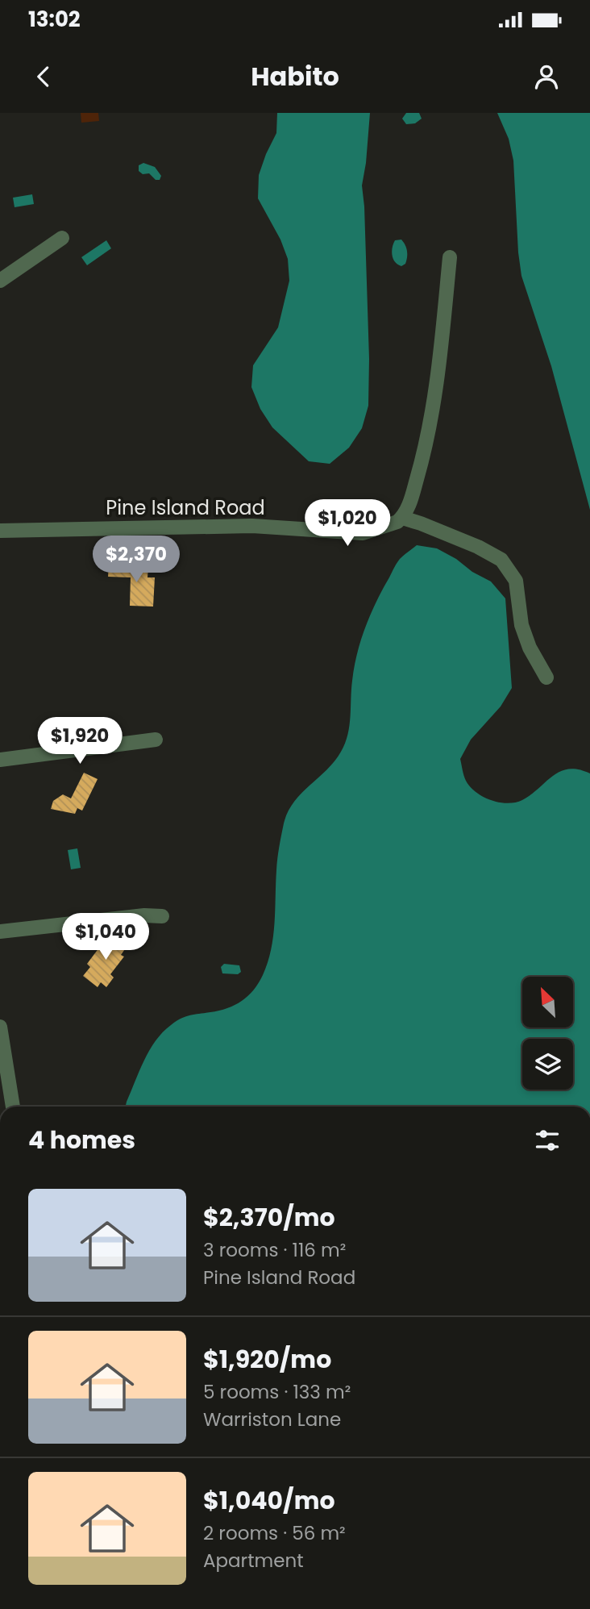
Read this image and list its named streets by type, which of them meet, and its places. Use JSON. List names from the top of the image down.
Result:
{
  "streets": {
    "street": ["Pine Island Road"]
  },
  "north": "top left",
  "page": {
    "status": "13:02",
    "header": "Habito",
    "price": [
      "$1,020",
      "$2,370",
      "$1,920",
      "$1,040"
    ],
    "heading": "4 homes",
    "list": [
      {
        "name": "$2,370/mo",
        "note": "3 rooms · 116 m² · Pine Island Road"
      },
      {
        "name": "$1,920/mo",
        "note": "5 rooms · 133 m² · Warriston Lane"
      },
      {
        "name": "$1,040/mo",
        "note": "2 rooms · 56 m² · Apartment"
      }
    ]
  }
}
